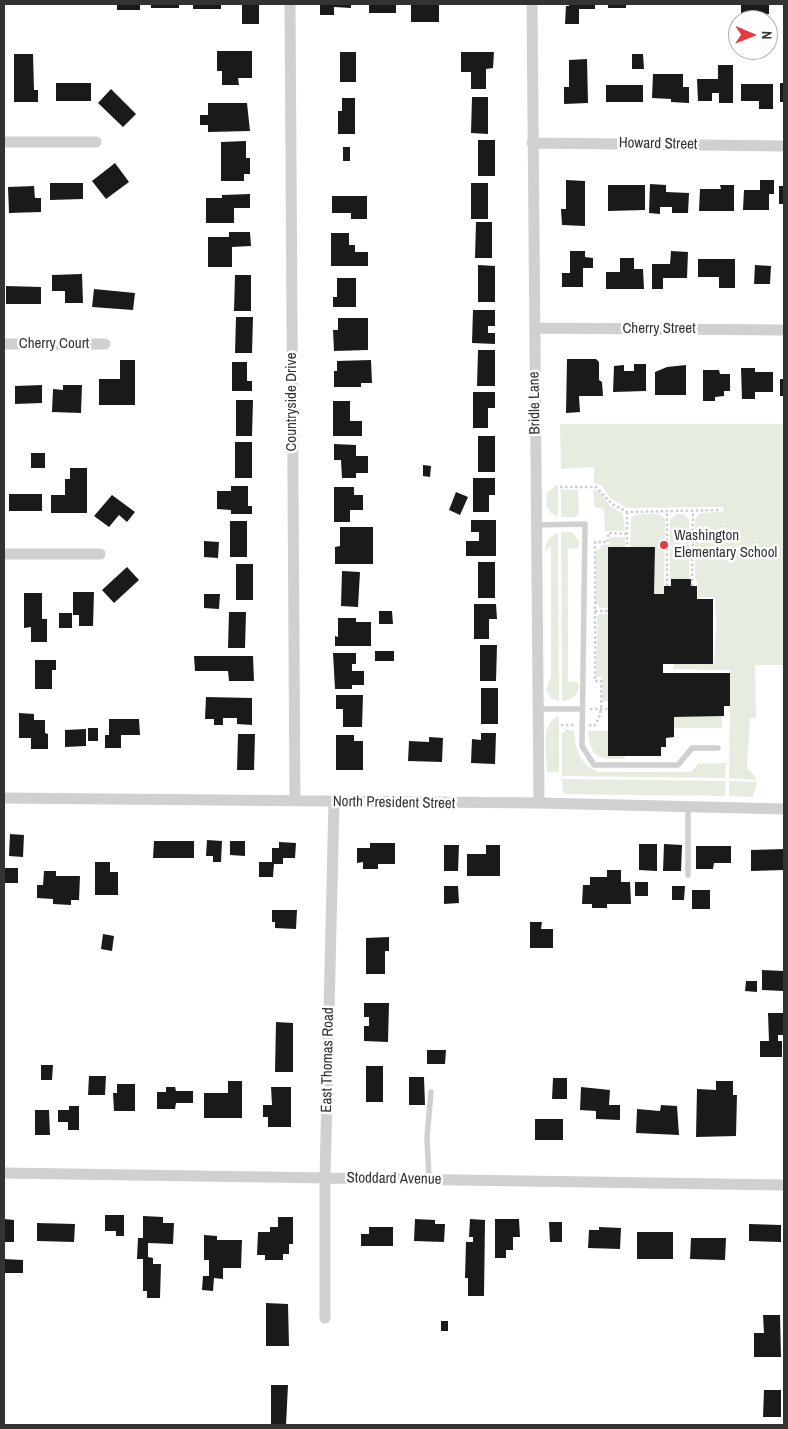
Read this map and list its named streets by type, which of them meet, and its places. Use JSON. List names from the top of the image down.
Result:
{
  "streets": {
    "street": [
      "Howard Street",
      "Cherry Street",
      "Cherry Court",
      "Countryside Drive",
      "Bridle Lane",
      "North President Street",
      "East Thomas Road",
      "Stoddard Avenue"
    ]
  },
  "crossings": [
    ["Howard Street", "Bridle Lane"],
    ["Cherry Street", "Bridle Lane"],
    ["Countryside Drive", "North President Street"],
    ["Bridle Lane", "North President Street"],
    ["North President Street", "East Thomas Road"],
    ["East Thomas Road", "Stoddard Avenue"]
  ],
  "places": ["Washington Elementary School"],
  "north": "right"
}
